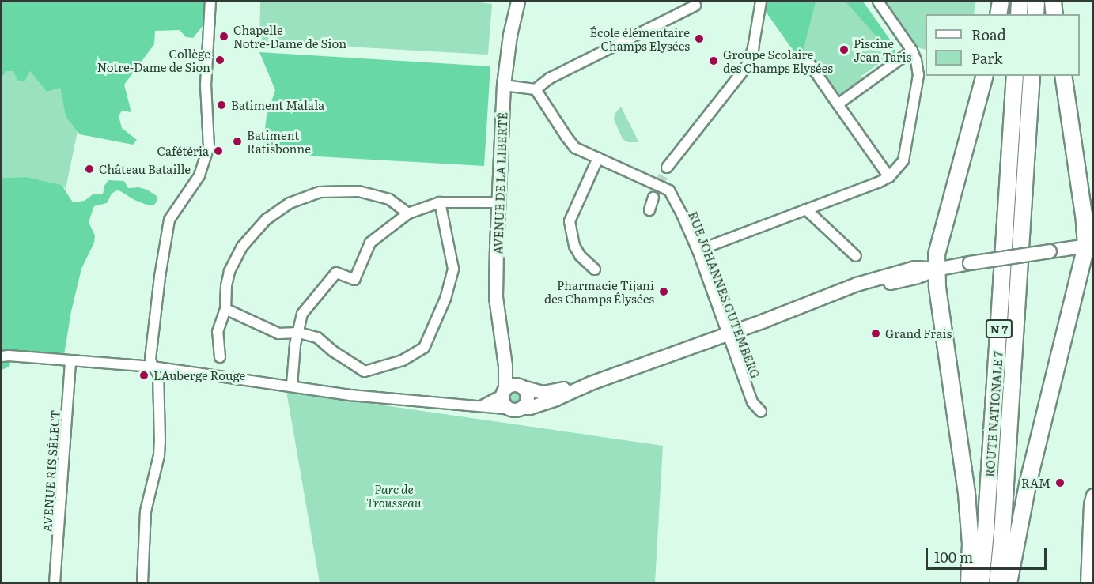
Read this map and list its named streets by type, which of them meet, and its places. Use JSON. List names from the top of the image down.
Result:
{
  "streets": {
    "main road": ["N 7", "ROUTE NATIONALE 7"],
    "street": ["AVENUE DE LA LIBERTÉ", "RUE JOHANNES GUTEMBERG", "AVENUE RIS SÉLECT"]
  },
  "parks": ["Parc de Trousseau"],
  "places": [
    "Chapelle Notre-Dame de Sion",
    "École élémentaire Champs Elysées",
    "Piscine Jean Taris",
    "Collège Notre-Dame de Sion",
    "Groupe Scolaire des Champs Elysées",
    "Batiment Malala",
    "Batiment Ratisbonne",
    "Cafétéria",
    "Château Bataille",
    "Pharmacie Tijani des Champs Élysées",
    "Grand Frais",
    "L'Auberge Rouge",
    "RAM"
  ],
  "legend": ["Road", "Park"],
  "scale_bar": "100 m"
}
